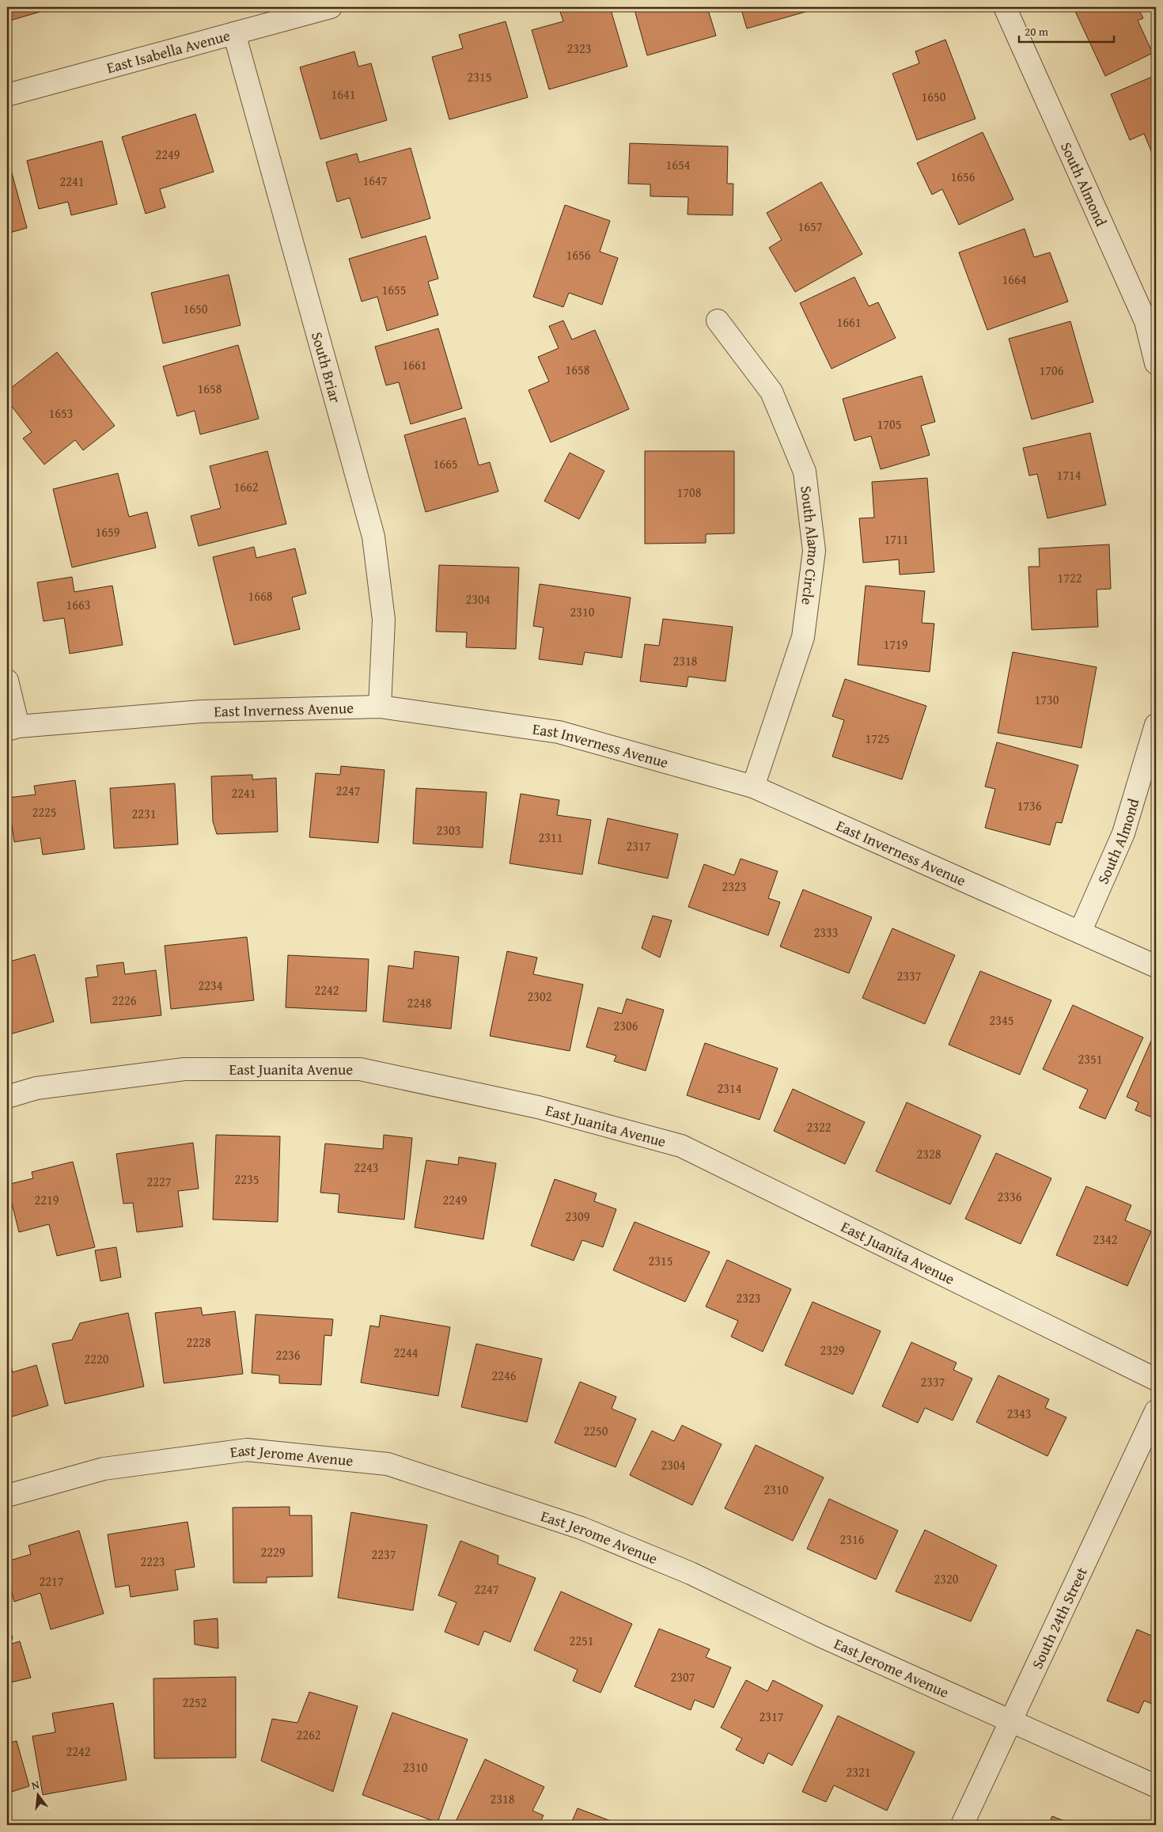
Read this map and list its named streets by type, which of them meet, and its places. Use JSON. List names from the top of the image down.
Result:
{
  "streets": {
    "street": [
      "East Isabella Avenue",
      "South Almond",
      "South Briar",
      "South Alamo Circle",
      "East Inverness Avenue",
      "East Juanita Avenue",
      "East Jerome Avenue",
      "South 24th Street"
    ]
  },
  "crossings": [
    ["East Isabella Avenue", "South Briar"],
    ["South Almond", "East Inverness Avenue"],
    ["South Briar", "East Inverness Avenue"],
    ["South Alamo Circle", "East Inverness Avenue"],
    ["East Jerome Avenue", "South 24th Street"]
  ],
  "house_numbers": [
    "2323",
    "2315",
    "1641",
    "1650",
    "2249",
    "1654",
    "1656",
    "1647",
    "2241",
    "1657",
    "1656",
    "1664",
    "1655",
    "1650",
    "1661",
    "1661",
    "1658",
    "1706",
    "1658",
    "1653",
    "1705",
    "1665",
    "1714",
    "1662",
    "1708",
    "1659",
    "1711",
    "1722",
    "1668",
    "2304",
    "1663",
    "2310",
    "1719",
    "2318",
    "1730",
    "1725",
    "2247",
    "2241",
    "1736",
    "2225",
    "2231",
    "2303",
    "2311",
    "2317",
    "2323",
    "2333",
    "2337",
    "2234",
    "2242",
    "2302",
    "2226",
    "2248",
    "2345",
    "2306",
    "2351",
    "2314",
    "2322",
    "2328",
    "2243",
    "2235",
    "2227",
    "2336",
    "2219",
    "2249",
    "2309",
    "2342",
    "2315",
    "2323",
    "2228",
    "2329",
    "2244",
    "2236",
    "2220",
    "2246",
    "2337",
    "2343",
    "2250",
    "2304",
    "2310",
    "2316",
    "2229",
    "2237",
    "2223",
    "2320",
    "2217",
    "2247",
    "2251",
    "2307",
    "2252",
    "2317",
    "2262",
    "2242",
    "2310",
    "2321",
    "2318"
  ],
  "scale_bar": "20 m",
  "north": "top"
}
